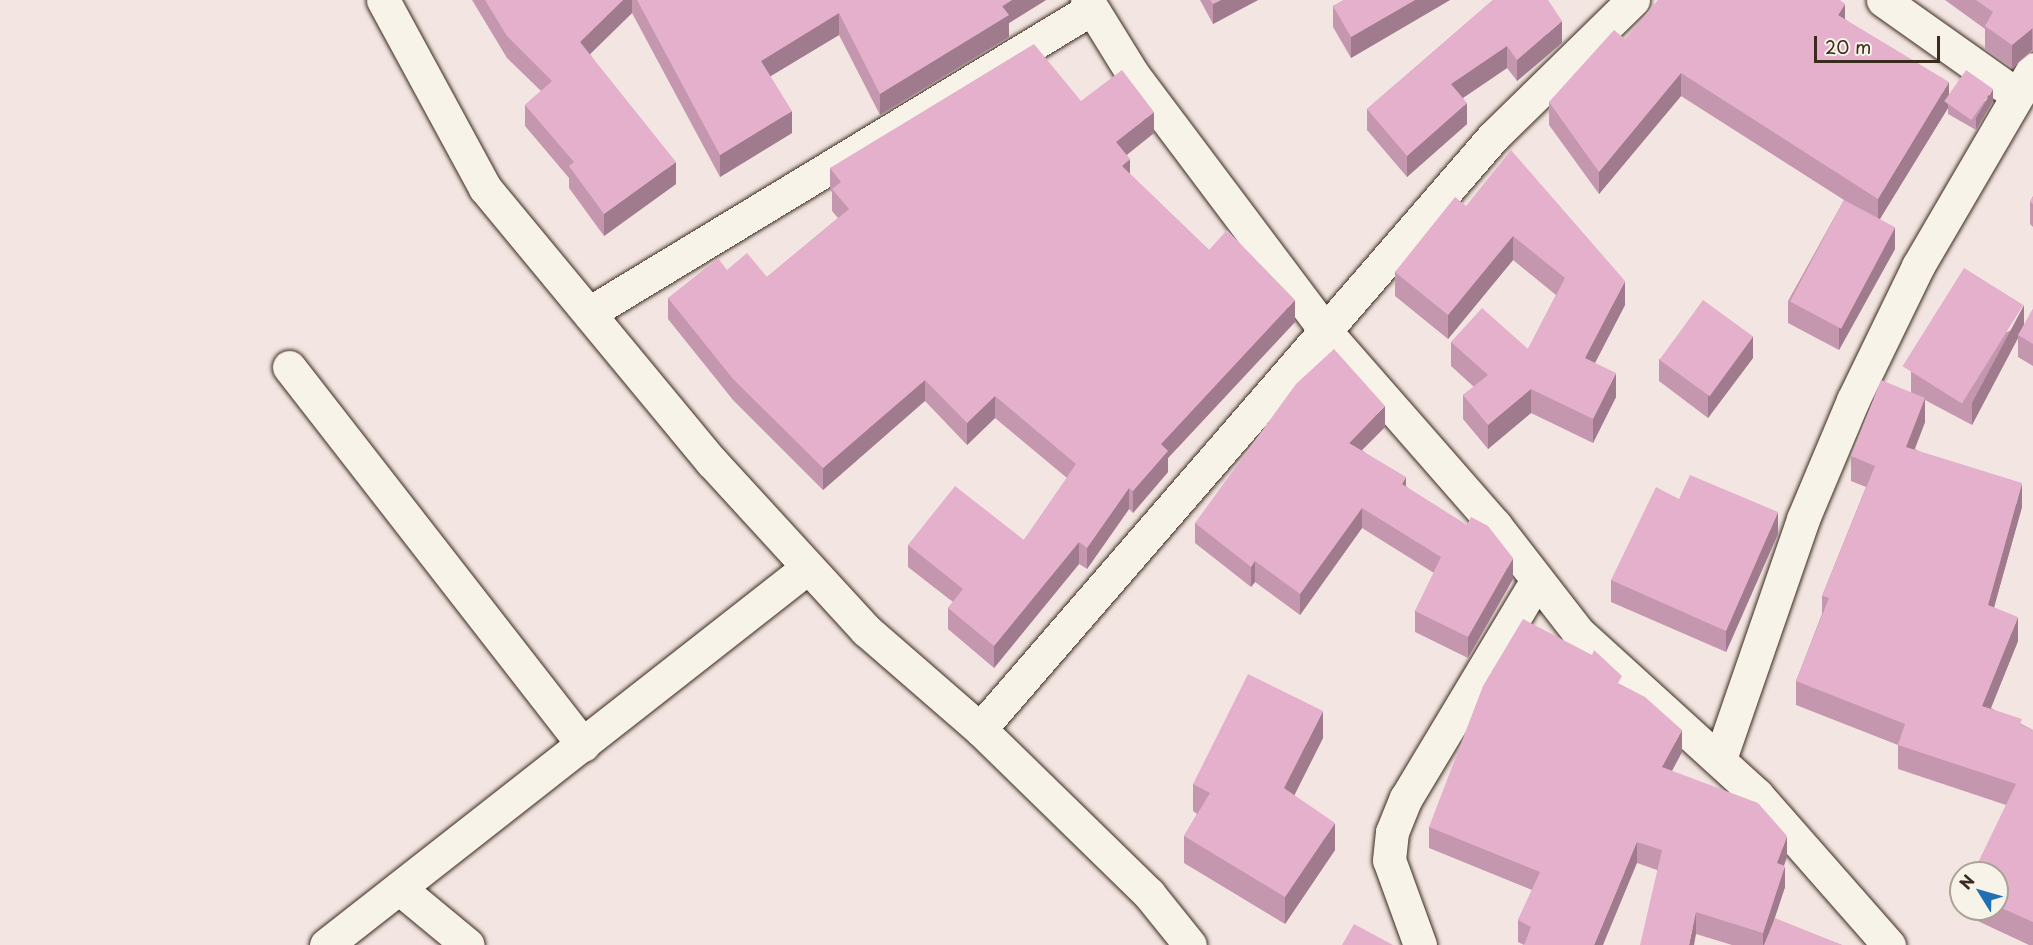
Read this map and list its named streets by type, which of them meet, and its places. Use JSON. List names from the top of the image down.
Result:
{
  "scale_bar": "20 m",
  "north": "top left"
}
